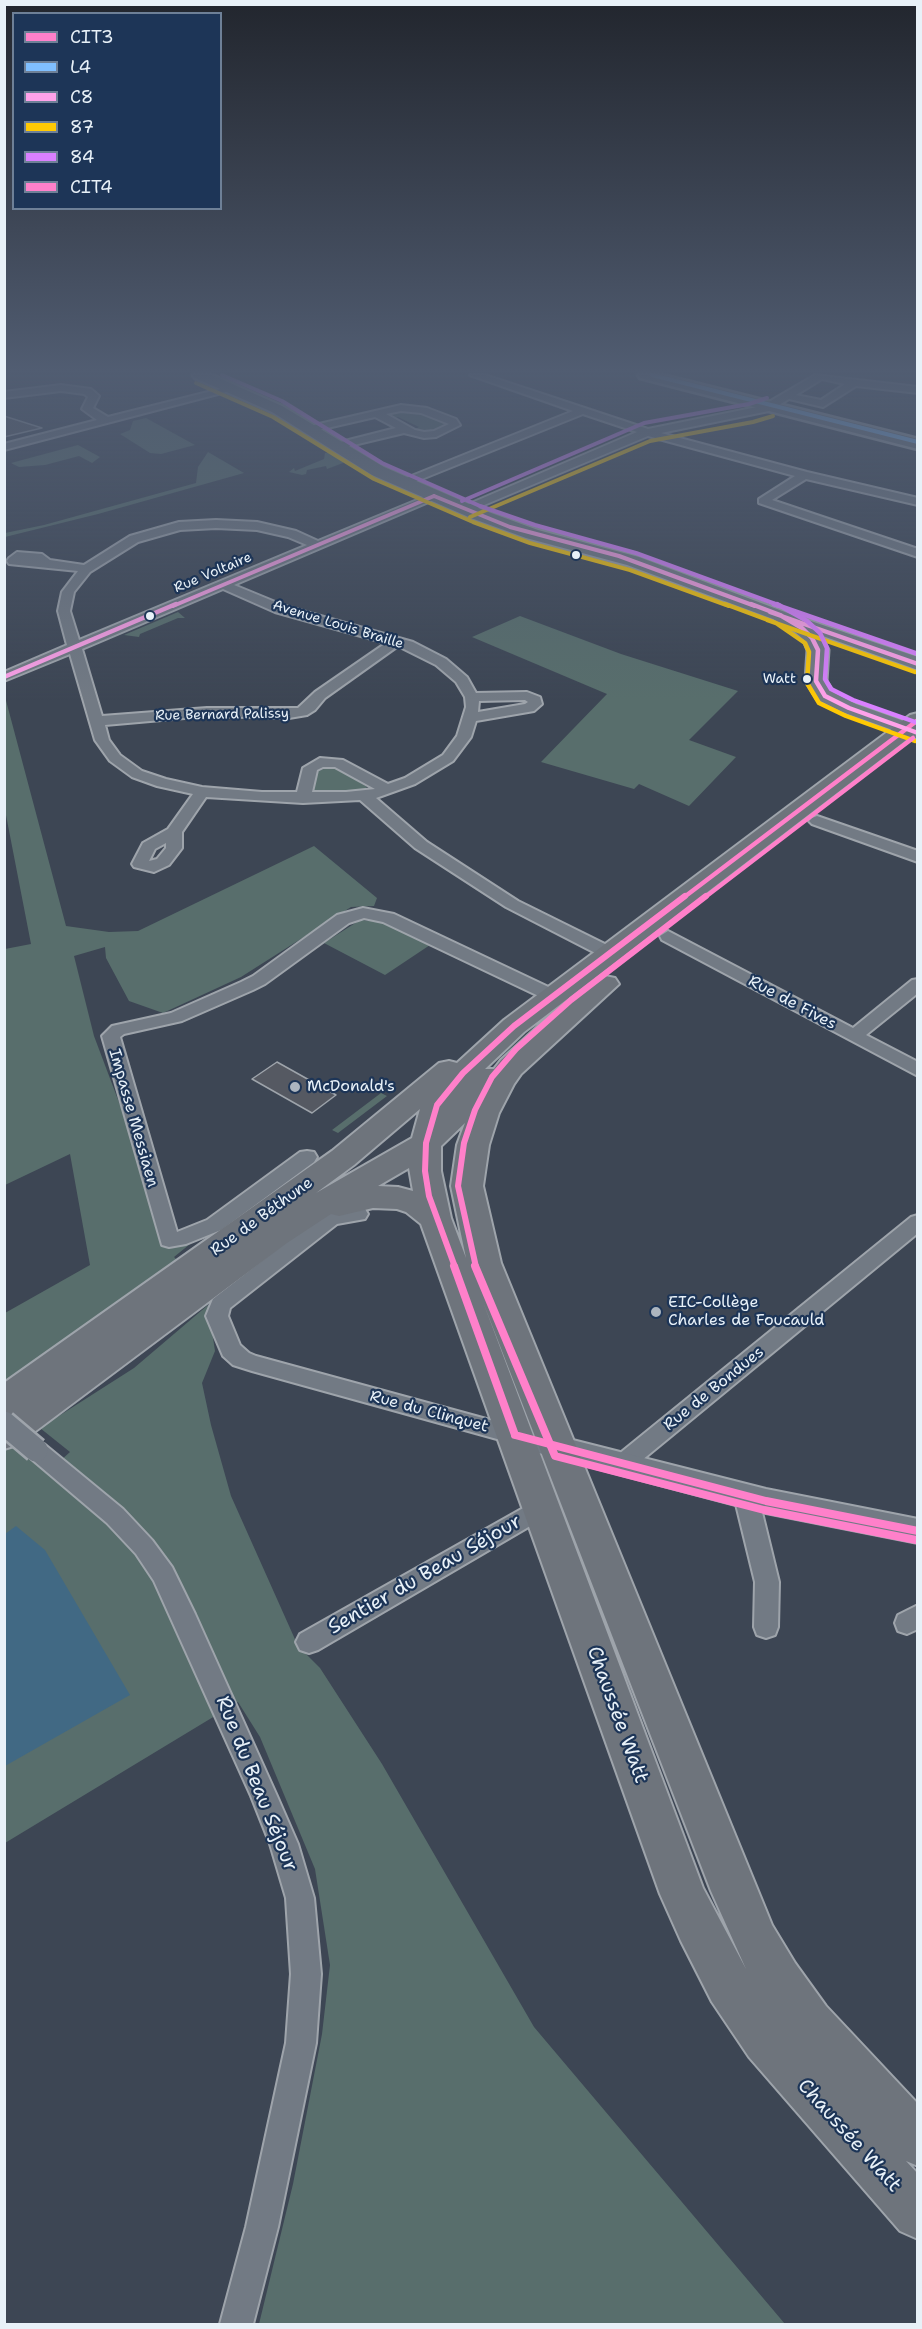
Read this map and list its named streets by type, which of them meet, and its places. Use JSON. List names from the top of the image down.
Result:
{
  "streets": {
    "main road": ["Rue de Béthune", "Chaussée Watt"],
    "street": [
      "Rue Voltaire",
      "Avenue Louis Braille",
      "Rue Bernard Palissy",
      "Rue de Fives",
      "Impasse Messiaen",
      "Rue de Bondues",
      "Rue du Clinquet",
      "Sentier du Beau Séjour",
      "Rue du Beau Séjour"
    ]
  },
  "crossings": [
    ["Rue Voltaire", "Avenue Louis Braille"],
    ["Avenue Louis Braille", "Rue Bernard Palissy"],
    ["Rue de Fives", "Chaussée Watt"],
    ["Impasse Messiaen", "Chaussée Watt"],
    ["Rue de Béthune", "Chaussée Watt"],
    ["Rue de Bondues", "Rue du Clinquet"],
    ["Rue du Clinquet", "Chaussée Watt"],
    ["Sentier du Beau Séjour", "Chaussée Watt"]
  ],
  "places": ["Watt", "McDonald's", "EIC-Collège Charles de Foucauld"],
  "lines": [
    "transit line 87",
    "transit line 84",
    "transit line C8",
    "transit line CIT3",
    "transit line CIT4"
  ],
  "legend": [
    "CIT3",
    "L4",
    "C8",
    "87",
    "84",
    "CIT4"
  ]
}
